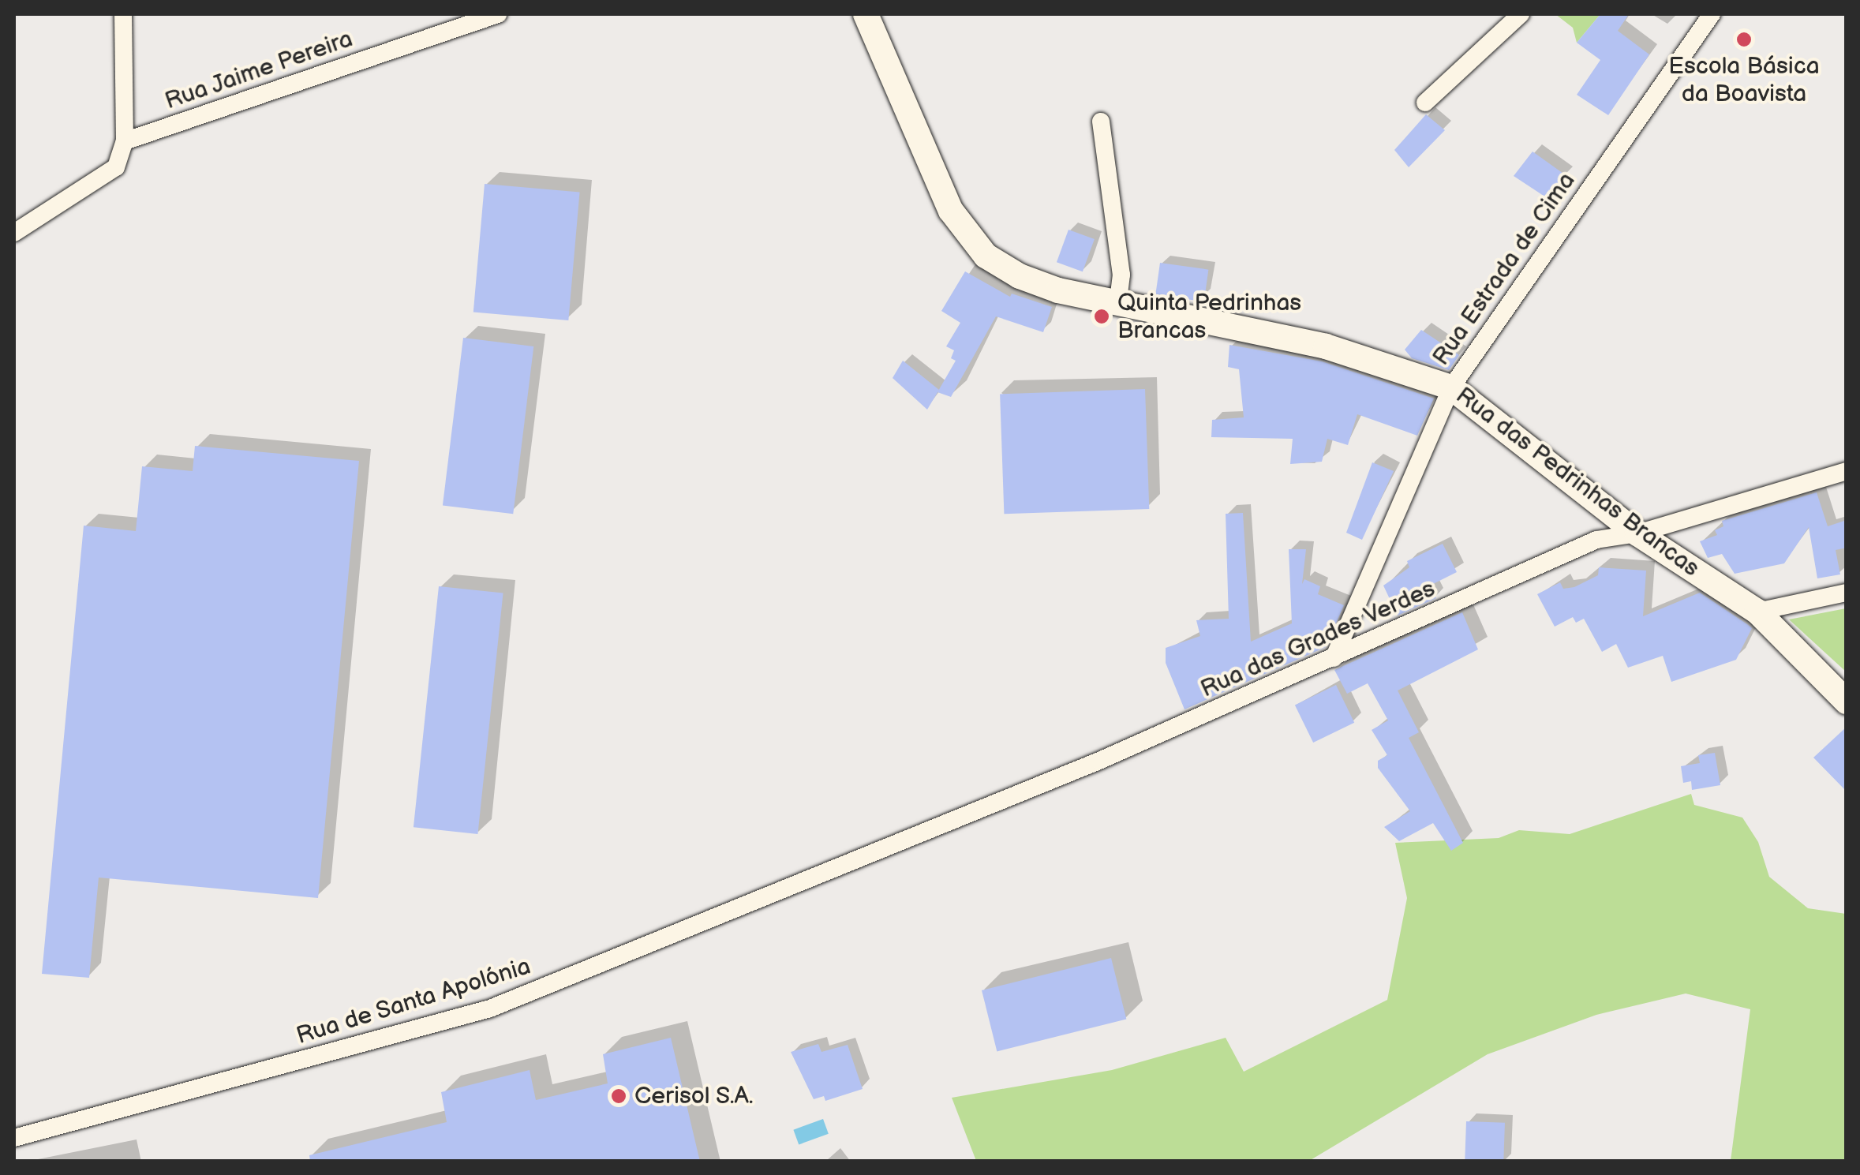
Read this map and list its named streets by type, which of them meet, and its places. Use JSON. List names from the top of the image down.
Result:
{
  "streets": {
    "street": [
      "Rua Jaime Pereira",
      "Rua Estrada de Cima",
      "Rua das Pedrinhas Brancas",
      "Rua das Grades Verdes",
      "Rua de Santa Apolónia"
    ]
  },
  "crossings": [
    ["Rua Estrada de Cima", "Rua das Pedrinhas Brancas"],
    ["Rua Estrada de Cima", "Rua das Grades Verdes"],
    ["Rua das Pedrinhas Brancas", "Rua das Grades Verdes"],
    ["Rua das Grades Verdes", "Rua de Santa Apolónia"]
  ],
  "places": ["Escola Básica da Boavista", "Quinta Pedrinhas Brancas", "Cerisol S.A."]
}
